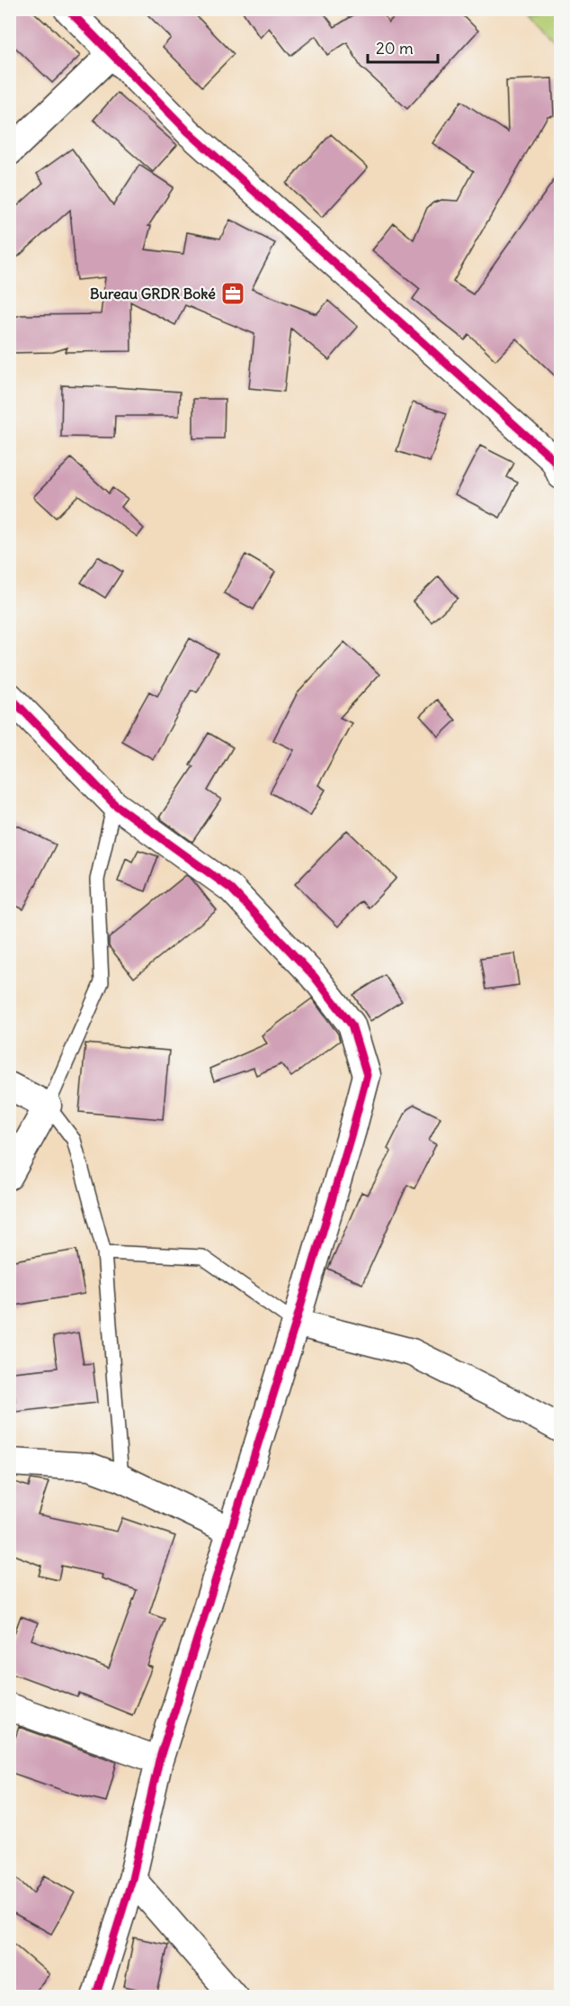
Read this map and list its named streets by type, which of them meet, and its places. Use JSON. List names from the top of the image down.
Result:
{
  "places": {
    "office": ["Bureau GRDR Boké"]
  },
  "scale_bar": "20 m"
}
